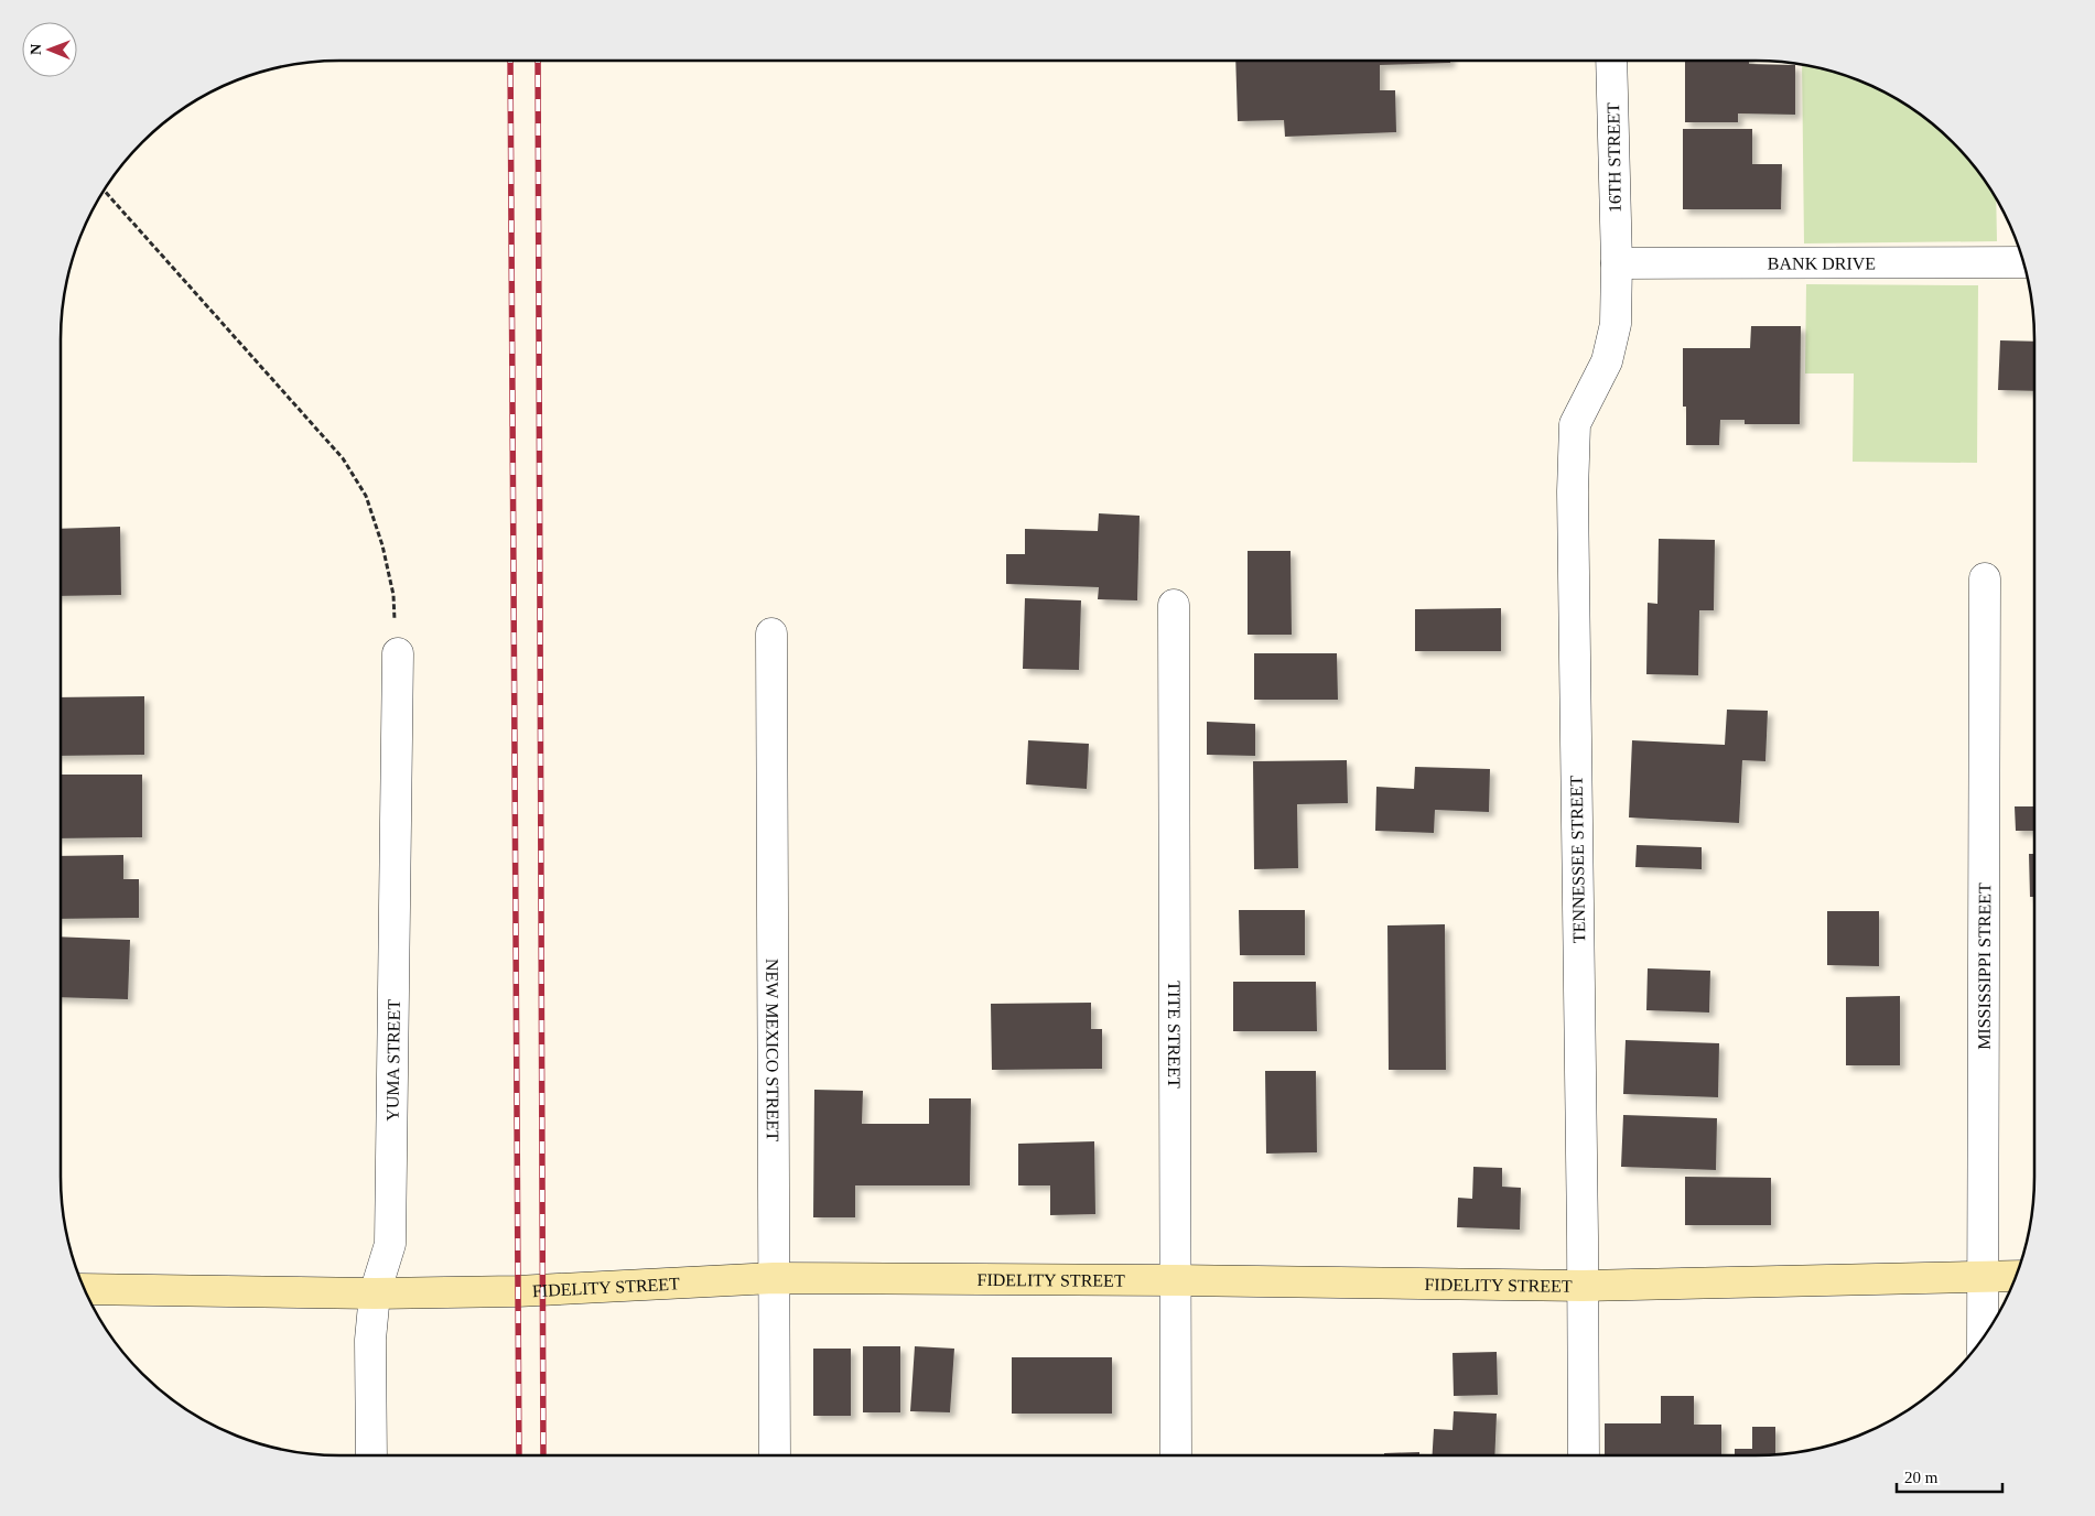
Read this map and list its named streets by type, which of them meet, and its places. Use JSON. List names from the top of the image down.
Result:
{
  "streets": {
    "main road": ["FIDELITY STREET"],
    "street": [
      "16TH STREET",
      "BANK DRIVE",
      "TENNESSEE STREET",
      "MISSISSIPPI STREET",
      "TITE STREET",
      "NEW MEXICO STREET",
      "YUMA STREET"
    ]
  },
  "crossings": [
    ["16TH STREET", "BANK DRIVE"],
    ["16TH STREET", "TENNESSEE STREET"],
    ["BANK DRIVE", "TENNESSEE STREET"],
    ["TENNESSEE STREET", "FIDELITY STREET"],
    ["MISSISSIPPI STREET", "FIDELITY STREET"],
    ["TITE STREET", "FIDELITY STREET"],
    ["NEW MEXICO STREET", "FIDELITY STREET"],
    ["YUMA STREET", "FIDELITY STREET"]
  ],
  "scale_bar": "20 m",
  "north": "left"
}
